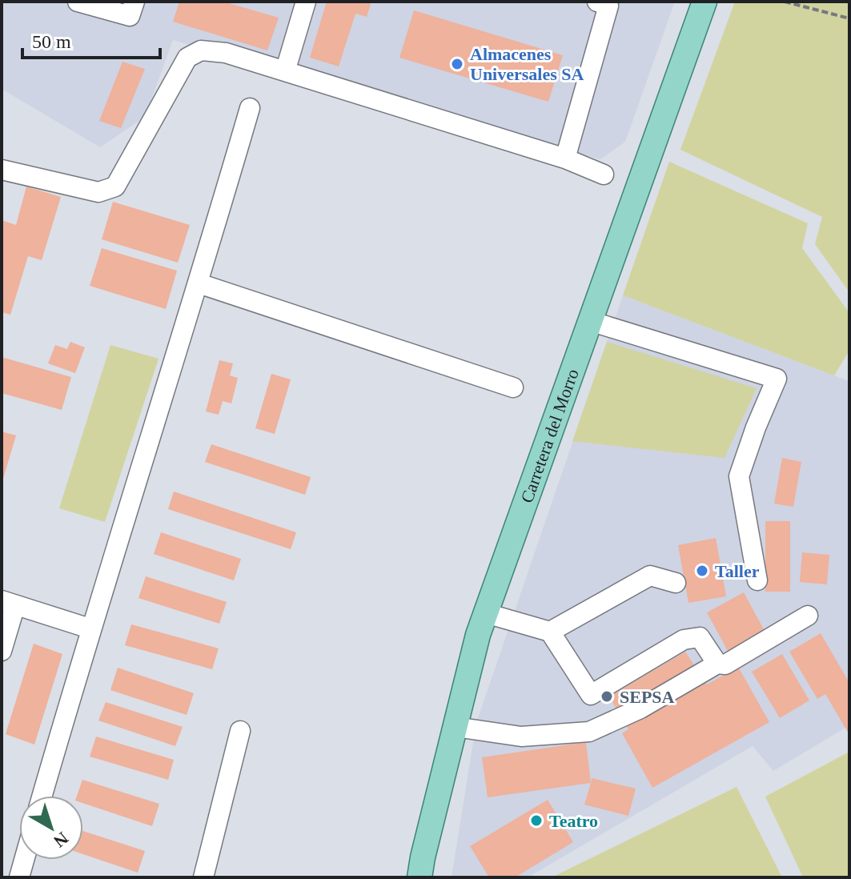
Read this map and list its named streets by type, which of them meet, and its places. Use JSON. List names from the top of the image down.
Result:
{
  "streets": {
    "main road": ["Carretera del Morro"]
  },
  "places": [
    "Almacenes Universales SA",
    "Taller",
    "SEPSA",
    "Teatro"
  ],
  "scale_bar": "50 m",
  "north": "bottom right"
}
